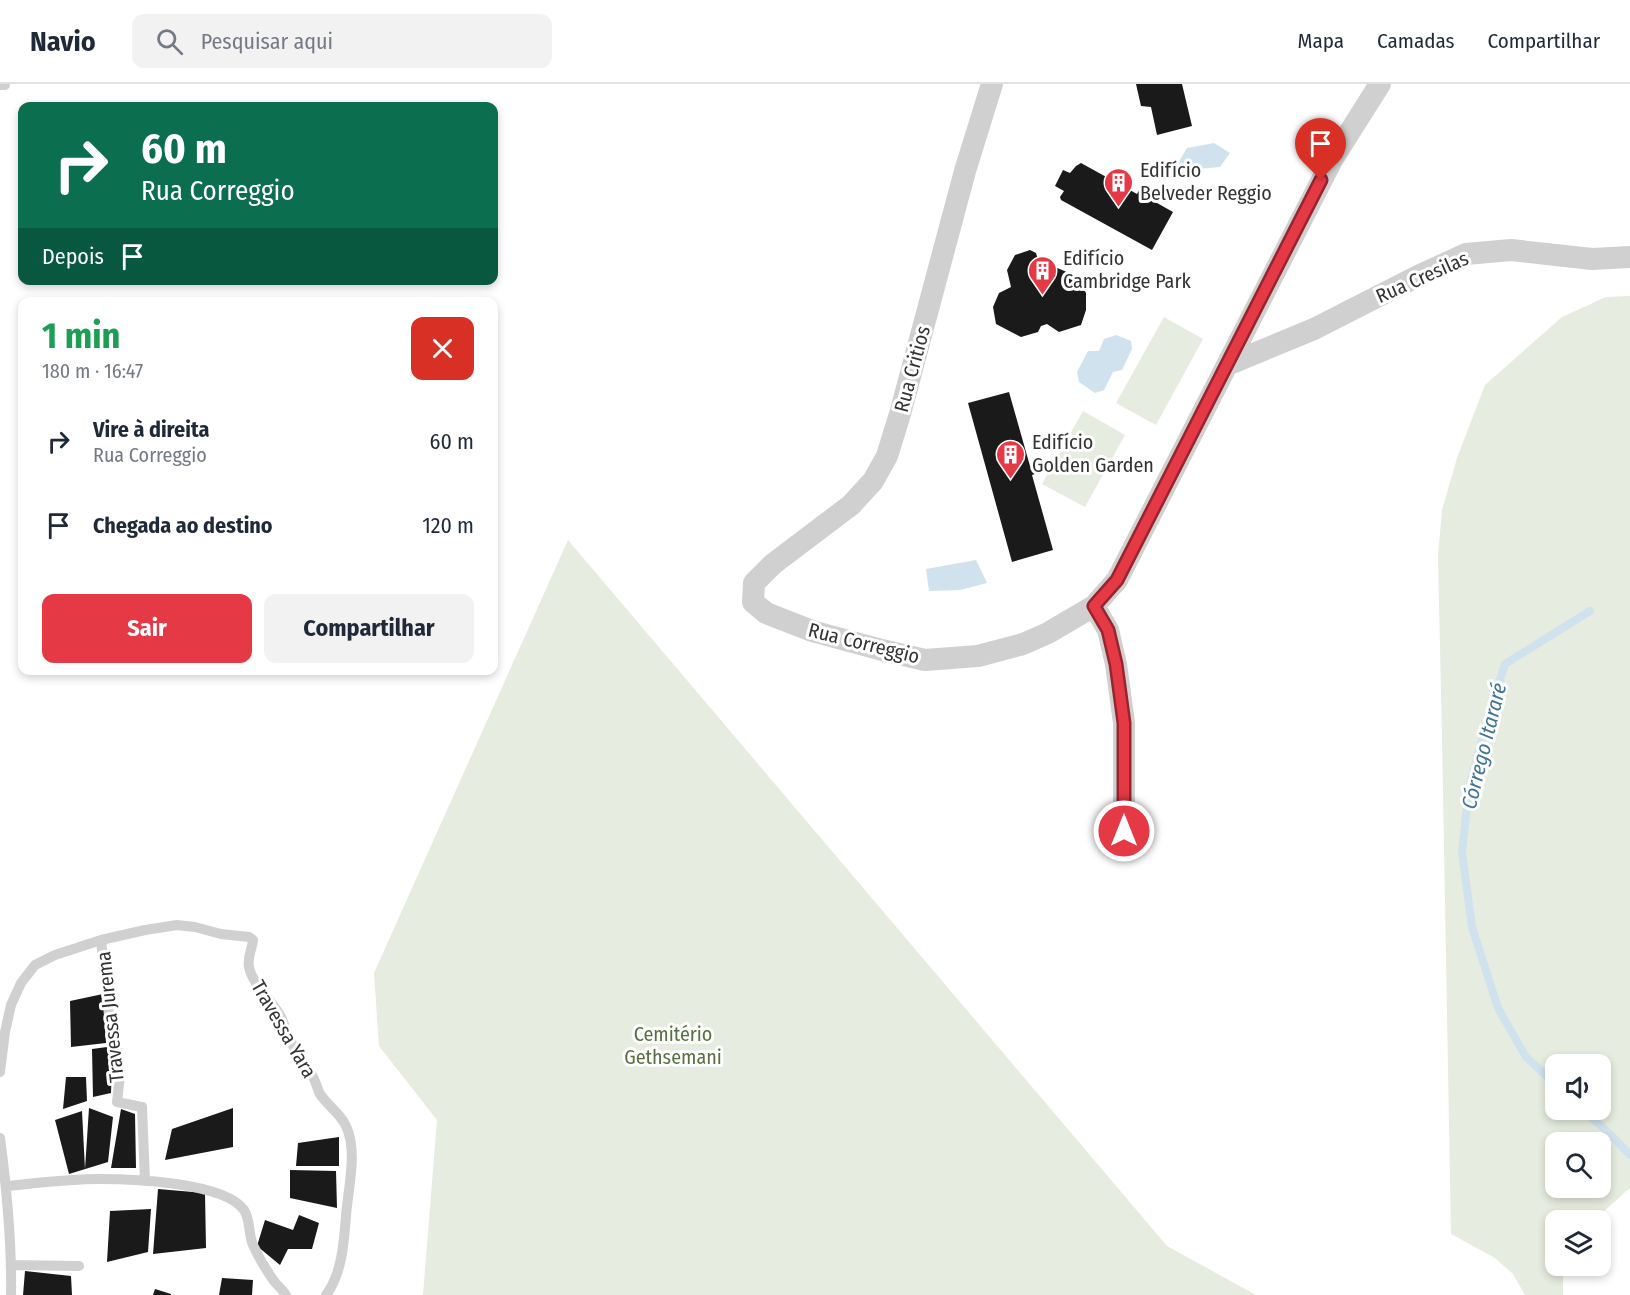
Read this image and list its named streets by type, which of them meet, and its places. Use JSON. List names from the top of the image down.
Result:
{
  "streets": {
    "street": ["Rua Cresilas", "Rua Critios", "Rua Correggio"],
    "lane": ["Travessa Jurema", "Travessa Yara"]
  },
  "crossings": [
    ["Rua Cresilas", "Rua Correggio"],
    ["Rua Critios", "Rua Correggio"],
    ["Travessa Jurema", "Travessa Yara"]
  ],
  "water": ["Córrego Itararé"],
  "parks": ["Cemitério Gethsemani"],
  "places": {
    "building": ["Edifício Belveder Reggio", "Edifício Cambridge Park", "Edifício Golden Garden"]
  },
  "page": {
    "header": "Navio",
    "search": "Pesquisar aqui",
    "nav": ["Mapa", "Camadas", "Compartilhar"],
    "turn": ["60 m", "Rua Correggio"],
    "then": "Depois",
    "heading": ["1 min", "180 m · 16:47"],
    "list": [
      {
        "name": "Vire à direita",
        "note": "Rua Correggio",
        "value": "60 m"
      },
      {
        "name": "Chegada ao destino",
        "value": "120 m"
      }
    ],
    "buttons": ["Sair", "Compartilhar"]
  }
}
